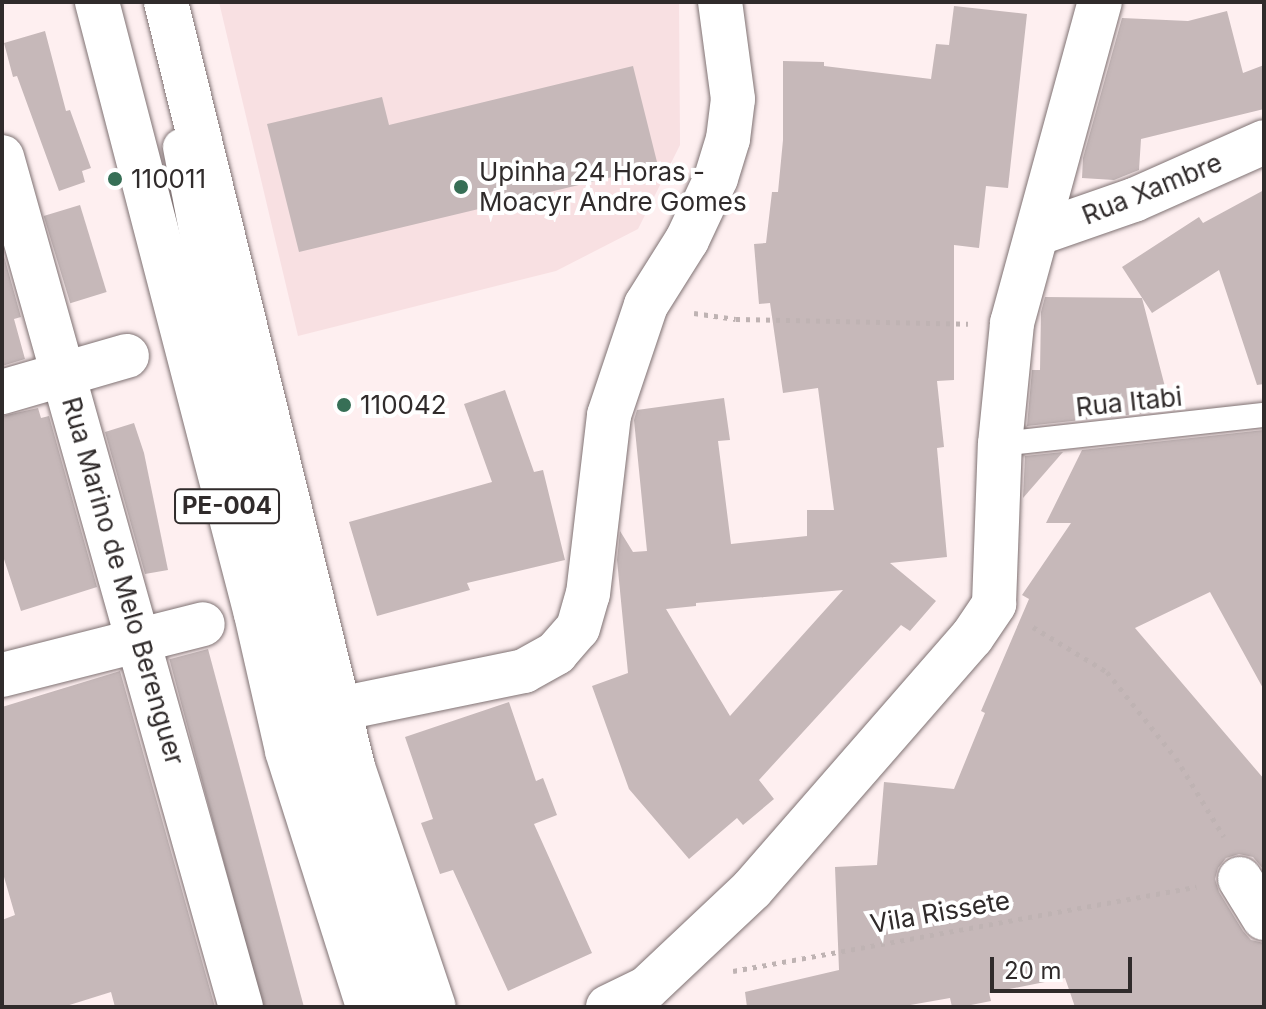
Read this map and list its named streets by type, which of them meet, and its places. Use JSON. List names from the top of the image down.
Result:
{
  "streets": {
    "street": ["Rua Xambre", "PE-004", "Rua Marino de Melo Berenguer"],
    "lane": ["Rua Itabi"],
    "path": ["Vila Rissete"]
  },
  "places": ["110011", "Upinha 24 Horas - Moacyr Andre Gomes", "110042"],
  "scale_bar": "20 m"
}
